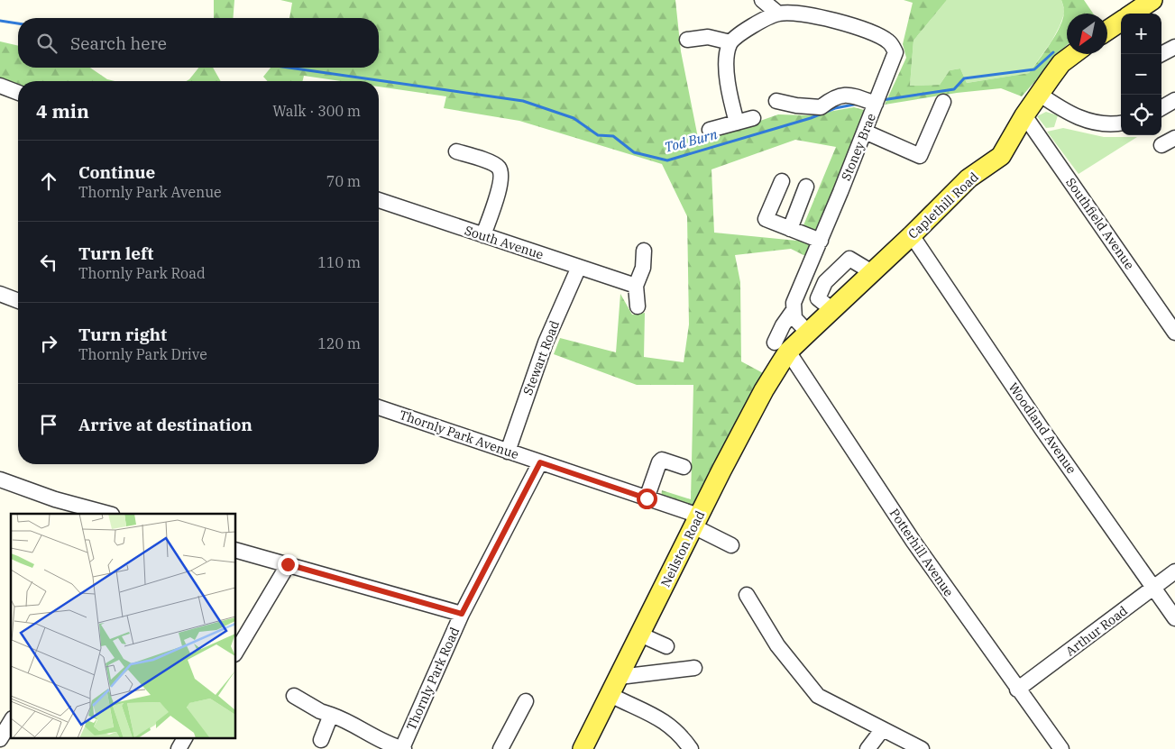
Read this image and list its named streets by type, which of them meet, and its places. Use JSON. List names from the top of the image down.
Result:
{
  "streets": {
    "main road": ["Caplethill Road", "Neilston Road"],
    "street": [
      "Stoney Brae",
      "Southfield Avenue",
      "South Avenue",
      "Stewart Road",
      "Woodland Avenue",
      "Thornly Park Avenue",
      "Potterhill Avenue",
      "Arthur Road",
      "Thornly Park Road"
    ]
  },
  "crossings": [
    ["Stoney Brae", "Caplethill Road"],
    ["Stoney Brae", "Neilston Road"],
    ["Stoney Brae", "Potterhill Avenue"],
    ["Caplethill Road", "Southfield Avenue"],
    ["Caplethill Road", "Woodland Avenue"],
    ["Caplethill Road", "Neilston Road"],
    ["Caplethill Road", "Potterhill Avenue"],
    ["South Avenue", "Stewart Road"],
    ["Stewart Road", "Thornly Park Avenue"],
    ["Woodland Avenue", "Arthur Road"],
    ["Thornly Park Avenue", "Neilston Road"],
    ["Thornly Park Avenue", "Thornly Park Road"],
    ["Neilston Road", "Potterhill Avenue"],
    ["Potterhill Avenue", "Arthur Road"]
  ],
  "water": ["Tod Burn"],
  "north": "bottom left",
  "page": {
    "map_buttons": ["+", "−"],
    "search": "Search here",
    "heading": ["4 min", "Walk · 300 m"],
    "list": [
      ["Continue", "Thornly Park Avenue", "70 m"],
      ["Turn left", "Thornly Park Road", "110 m"],
      ["Turn right", "Thornly Park Drive", "120 m"],
      "Arrive at destination"
    ]
  }
}
